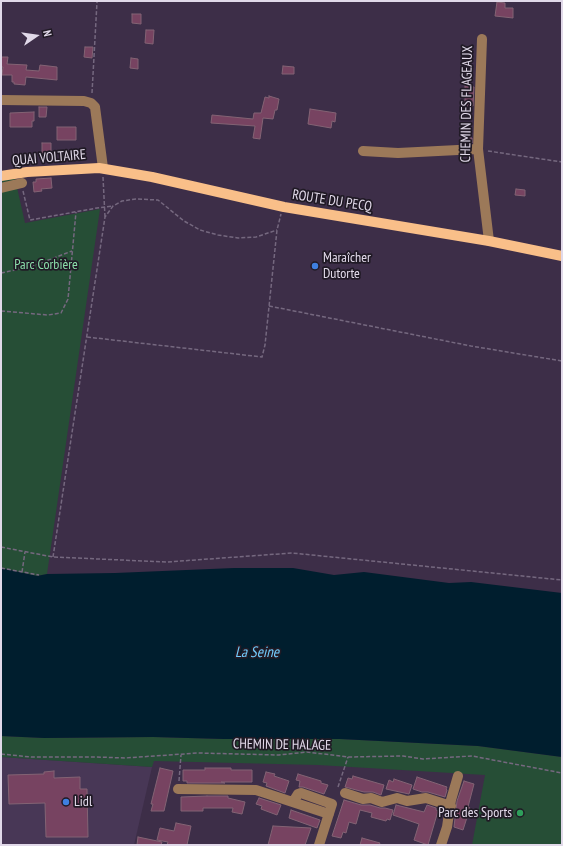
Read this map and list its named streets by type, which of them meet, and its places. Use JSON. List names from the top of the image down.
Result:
{
  "streets": {
    "main road": ["QUAI VOLTAIRE", "ROUTE DU PECQ"],
    "street": ["CHEMIN DES FLAGEAUX"],
    "path": ["CHEMIN DE HALAGE"]
  },
  "crossings": [
    ["CHEMIN DES FLAGEAUX", "ROUTE DU PECQ"],
    ["QUAI VOLTAIRE", "ROUTE DU PECQ"]
  ],
  "water": ["La Seine"],
  "parks": ["Parc Corbière"],
  "places": ["Maraîcher Dutorte", "Lidl", "Parc des Sports"],
  "north": "right"
}
